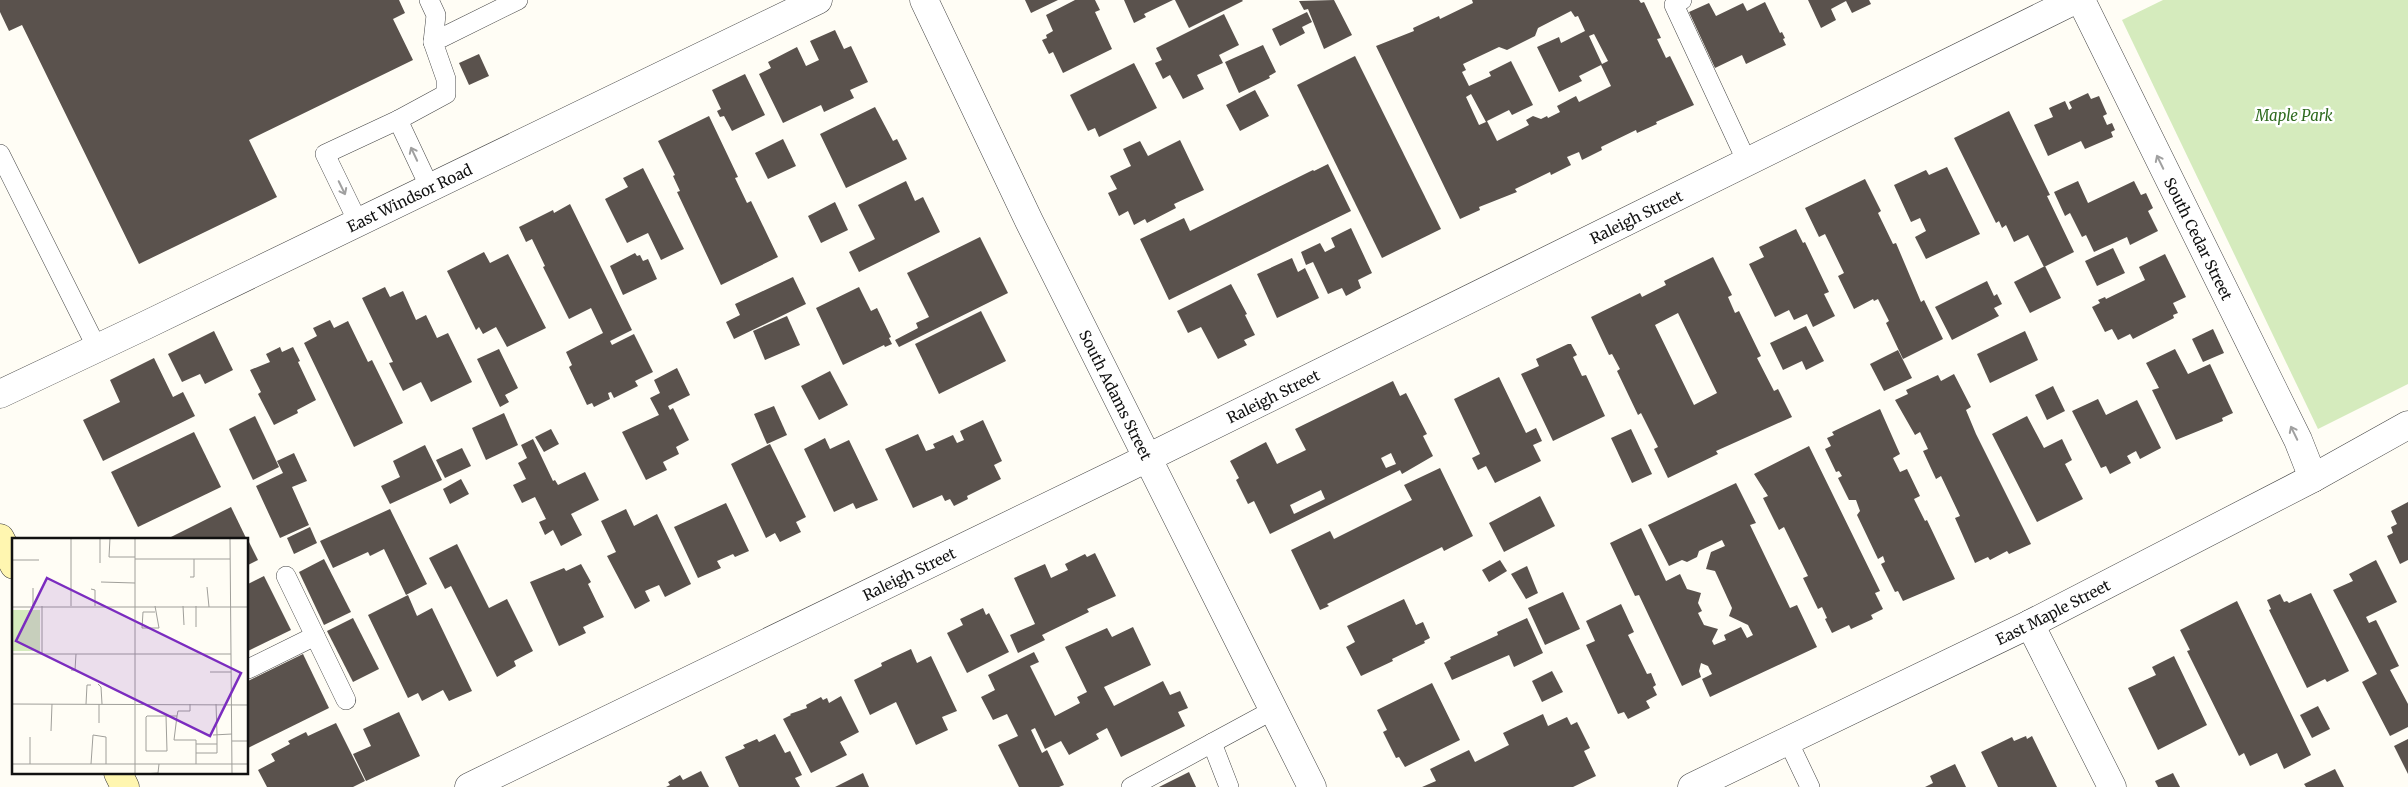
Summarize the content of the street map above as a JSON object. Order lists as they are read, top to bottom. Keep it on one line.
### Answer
{"streets":{"street":["East Windsor Road","Raleigh Street","South Cedar Street","South Adams Street","East Maple Street"]},"crossings":[["Raleigh Street","South Adams Street"],["South Cedar Street","East Maple Street"]],"one_way":["South Cedar Street"],"parks":["Maple Park"]}
